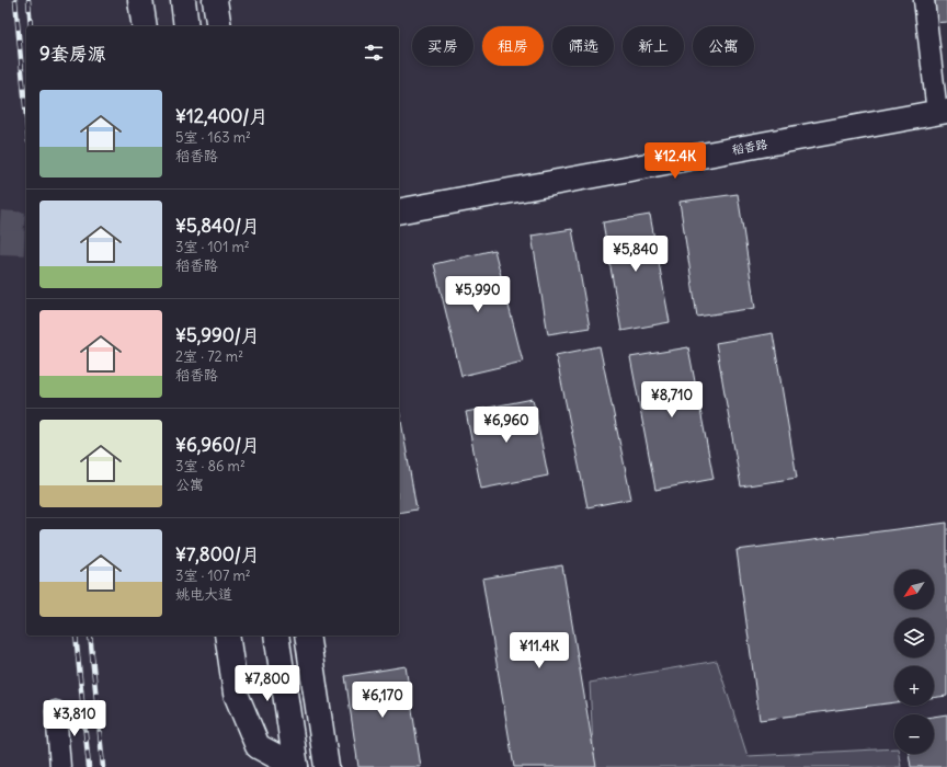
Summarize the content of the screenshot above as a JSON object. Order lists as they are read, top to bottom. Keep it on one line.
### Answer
{"streets":{"main road":["稻香路"]},"north":"bottom left","page":{"chip":["买房","租房","筛选","新上","公寓"],"heading":"9套房源","list":[{"name":"¥12,400/月","note":"5室 · 163 m² · 稻香路"},{"name":"¥5,840/月","note":"3室 · 101 m² · 稻香路"},{"name":"¥5,990/月","note":"2室 · 72 m² · 稻香路"},{"name":"¥6,960/月","note":"3室 · 86 m² · 公寓"},{"name":"¥7,800/月","note":"3室 · 107 m² · 姚电大道"}],"price":["¥12.4K","¥5,840","¥5,990","¥8,710","¥6,960","¥11.4K","¥7,800","¥6,170","¥3,810"],"map_buttons":["+","−"]}}
